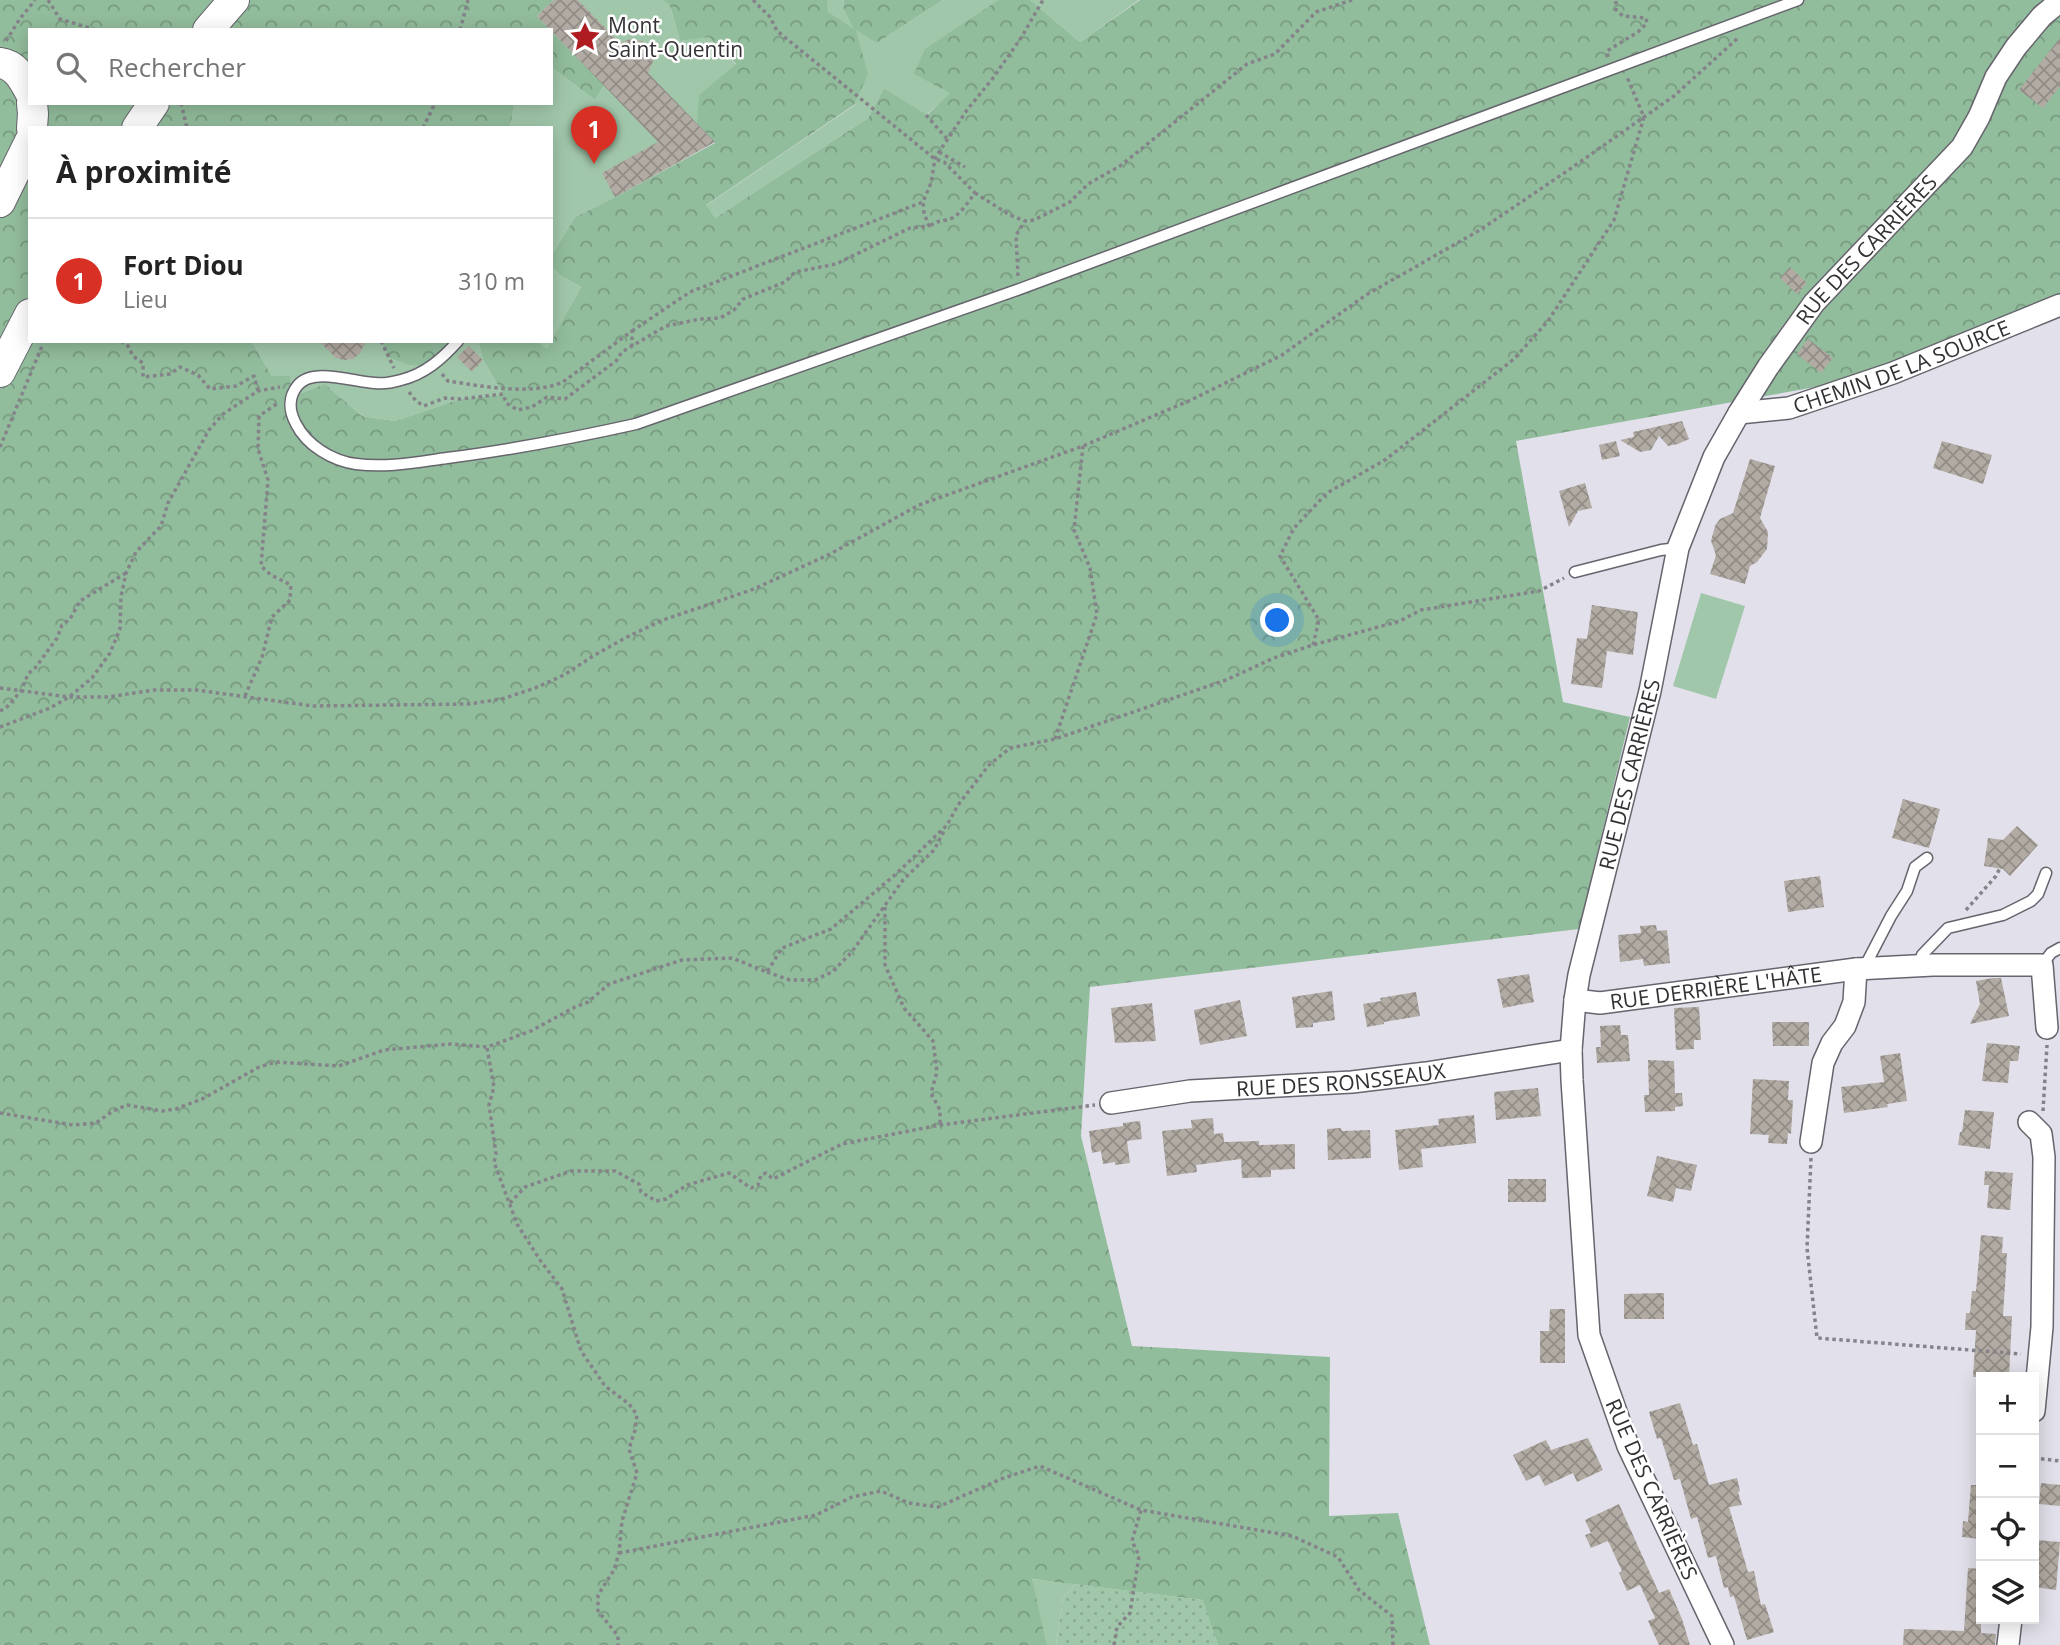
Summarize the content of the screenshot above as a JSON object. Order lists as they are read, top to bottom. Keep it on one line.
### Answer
{"streets":{"street":["RUE DES CARRIÈRES","CHEMIN DE LA SOURCE","RUE DERRIÈRE L'HÂTE","RUE DES RONSSEAUX"]},"crossings":[["RUE DES CARRIÈRES","CHEMIN DE LA SOURCE"],["RUE DES CARRIÈRES","RUE DERRIÈRE L'HÂTE"],["RUE DES CARRIÈRES","RUE DES RONSSEAUX"]],"places":{"place":["Mont Saint-Quentin"]},"page":{"search":"Rechercher","pins":"1","heading":"À proximité","list":[{"mark":"1","name":"Fort Diou","note":"Lieu","value":"310 m"}],"map_buttons":["+","−"]}}
